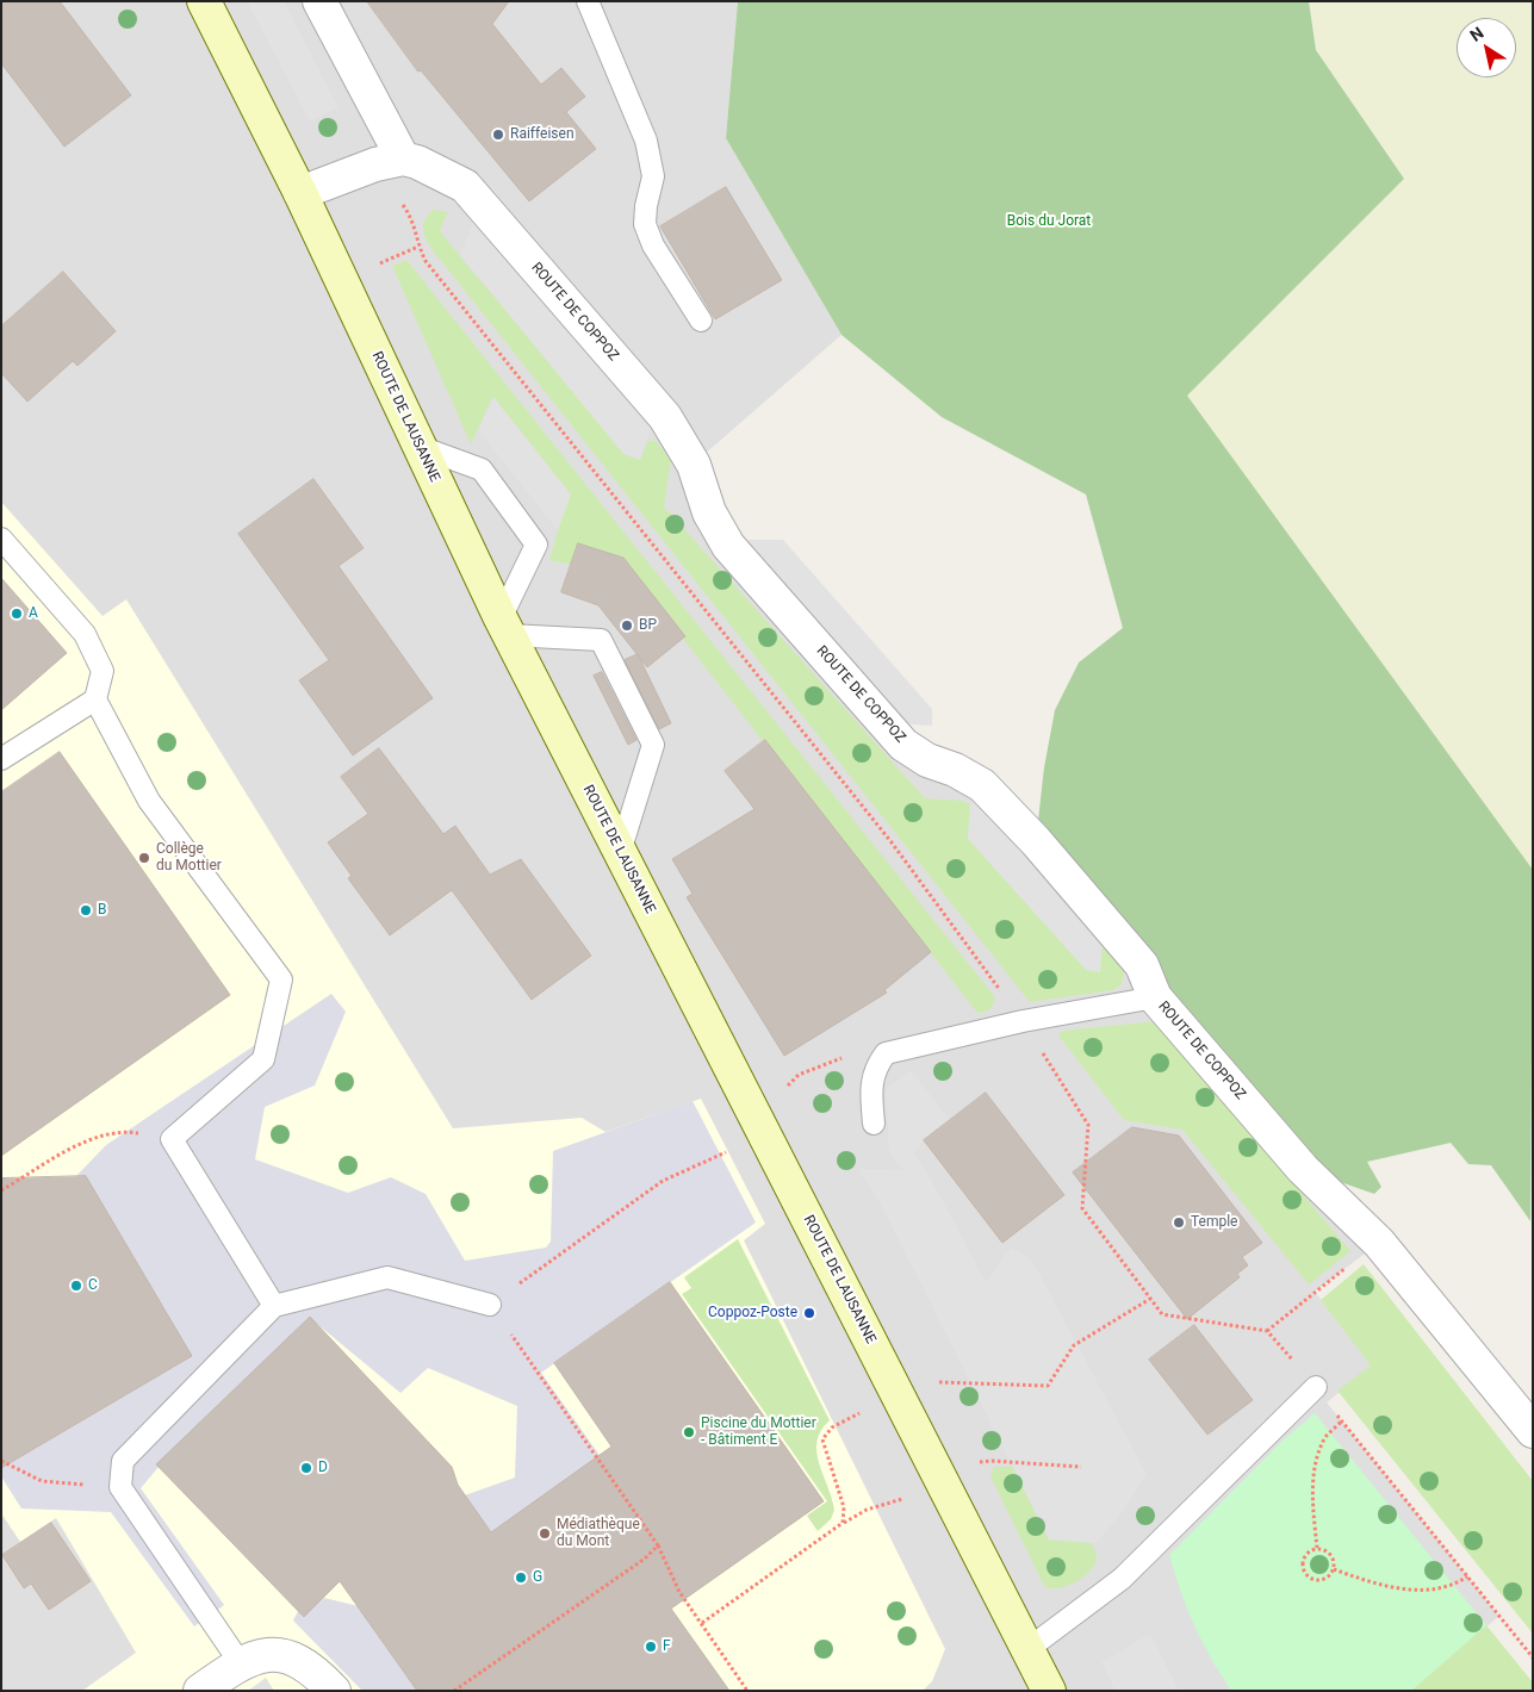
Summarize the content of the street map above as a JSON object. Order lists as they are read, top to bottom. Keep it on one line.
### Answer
{"streets":{"main road":["ROUTE DE LAUSANNE"],"street":["ROUTE DE COPPOZ"]},"parks":["Bois du Jorat"],"places":["Raiffeisen","A","BP","Collège du Mottier","B","Temple","C","Coppoz-Poste","Piscine du Mottier - Bâtiment E","D","Médiathèque du Mont","G","F"],"north":"top left"}
